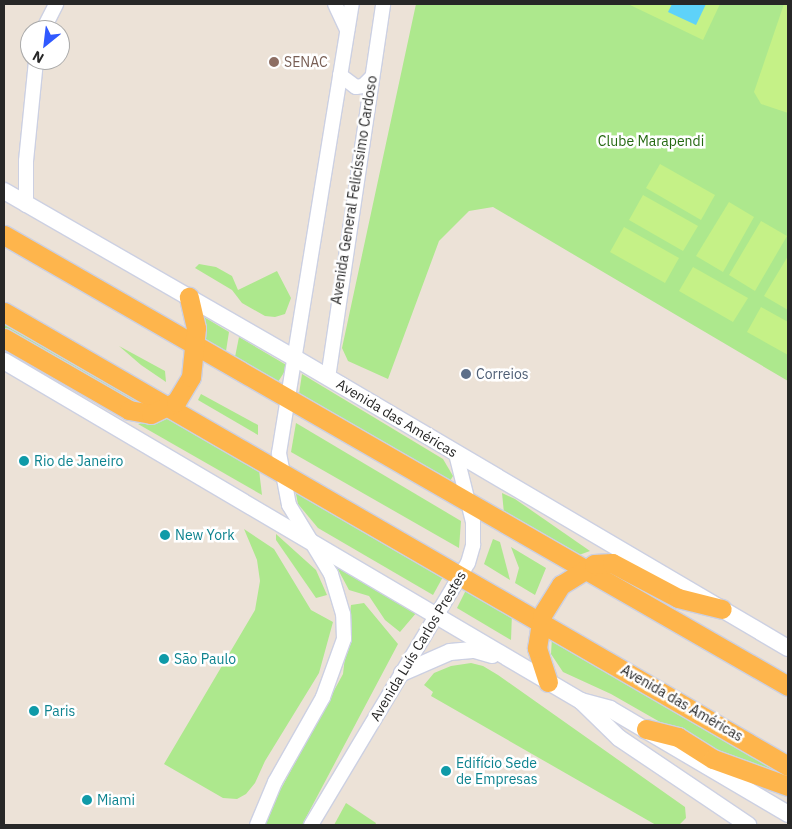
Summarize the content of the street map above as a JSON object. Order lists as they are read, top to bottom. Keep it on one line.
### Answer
{"streets":{"highway":["Avenida das Américas"],"street":["Avenida General Felicíssimo Cardoso","Avenida Luís Carlos Prestes"]},"crossings":[["Avenida General Felicíssimo Cardoso","Avenida das Américas"],["Avenida das Américas","Avenida Luís Carlos Prestes"]],"parks":["Clube Marapendi"],"places":["SENAC","Correios","Rio de Janeiro","New York","São Paulo","Paris","Edifício Sede de Empresas","Miami"],"north":"bottom left"}
